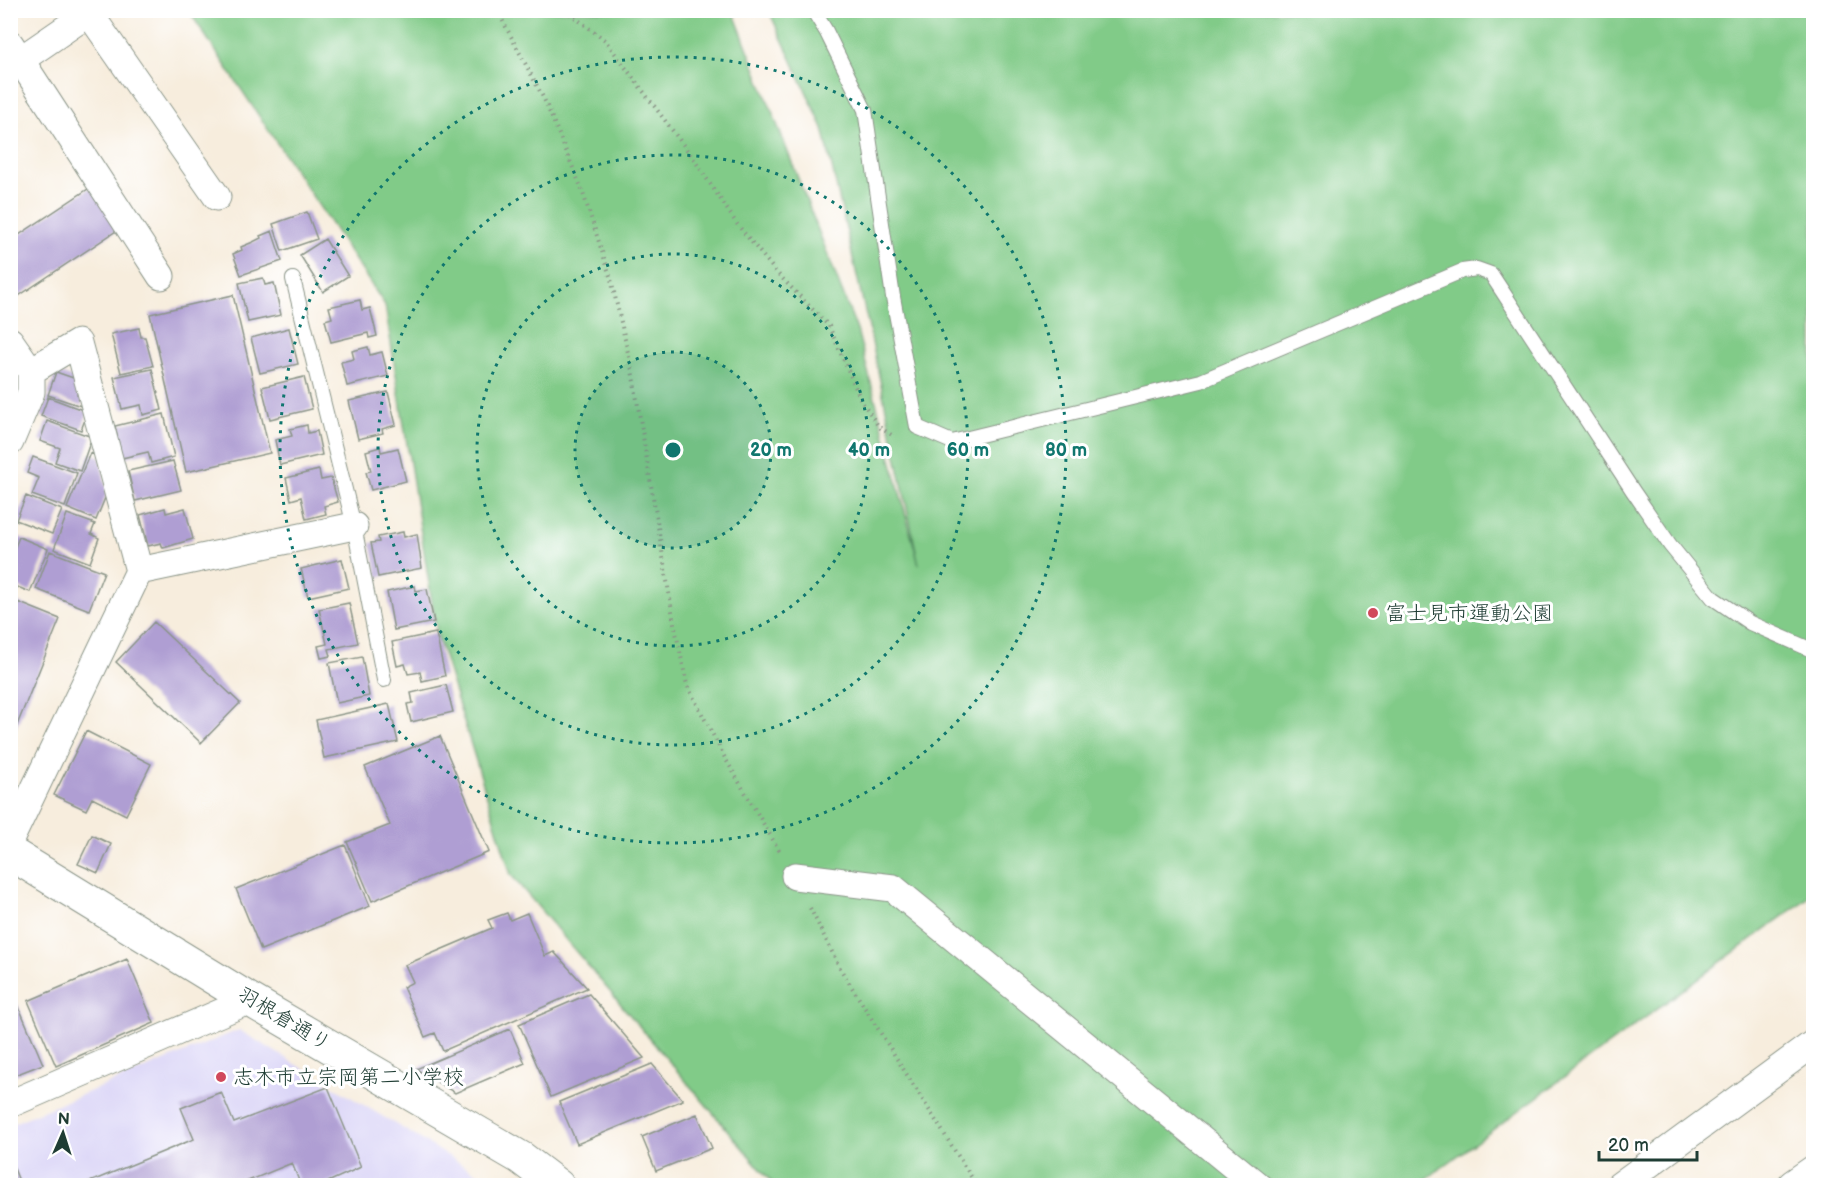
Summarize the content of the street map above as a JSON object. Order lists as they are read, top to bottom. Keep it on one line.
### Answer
{"streets":{"main road":["羽根倉通り"]},"places":["富士見市運動公園","志木市立宗岡第二小学校"],"scale_bar":"20 m","north":"top","rings":["20 m","40 m","60 m","80 m"]}
